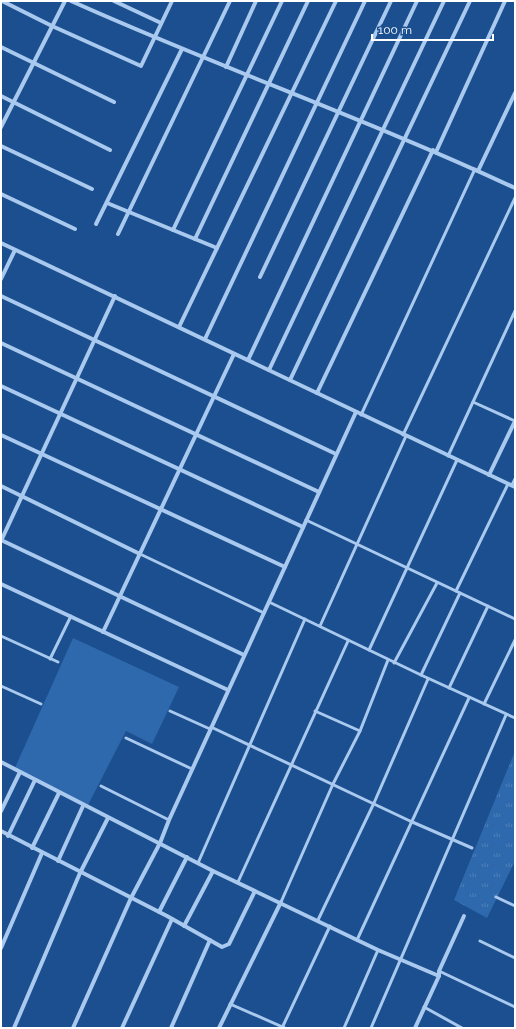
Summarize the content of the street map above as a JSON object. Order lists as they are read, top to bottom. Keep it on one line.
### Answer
{"scale_bar":"100 m"}
